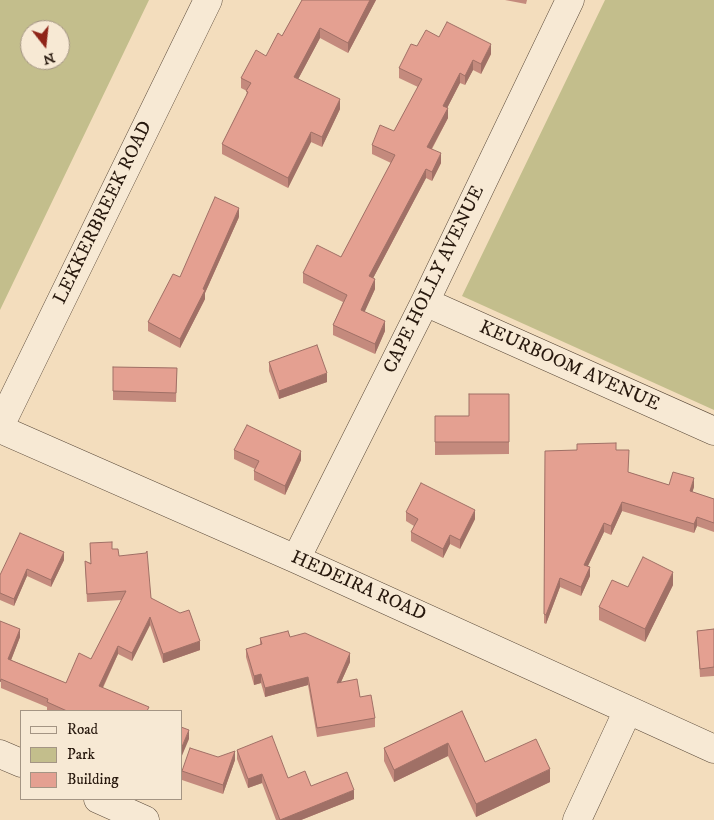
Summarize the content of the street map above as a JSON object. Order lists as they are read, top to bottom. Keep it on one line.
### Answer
{"streets":{"street":["LEKKERBREEK ROAD","CAPE HOLLY AVENUE","KEURBOOM AVENUE","HEDEIRA ROAD"]},"crossings":[["LEKKERBREEK ROAD","HEDEIRA ROAD"],["CAPE HOLLY AVENUE","KEURBOOM AVENUE"],["CAPE HOLLY AVENUE","HEDEIRA ROAD"]],"legend":["Road","Park","Building"],"north":"bottom"}
